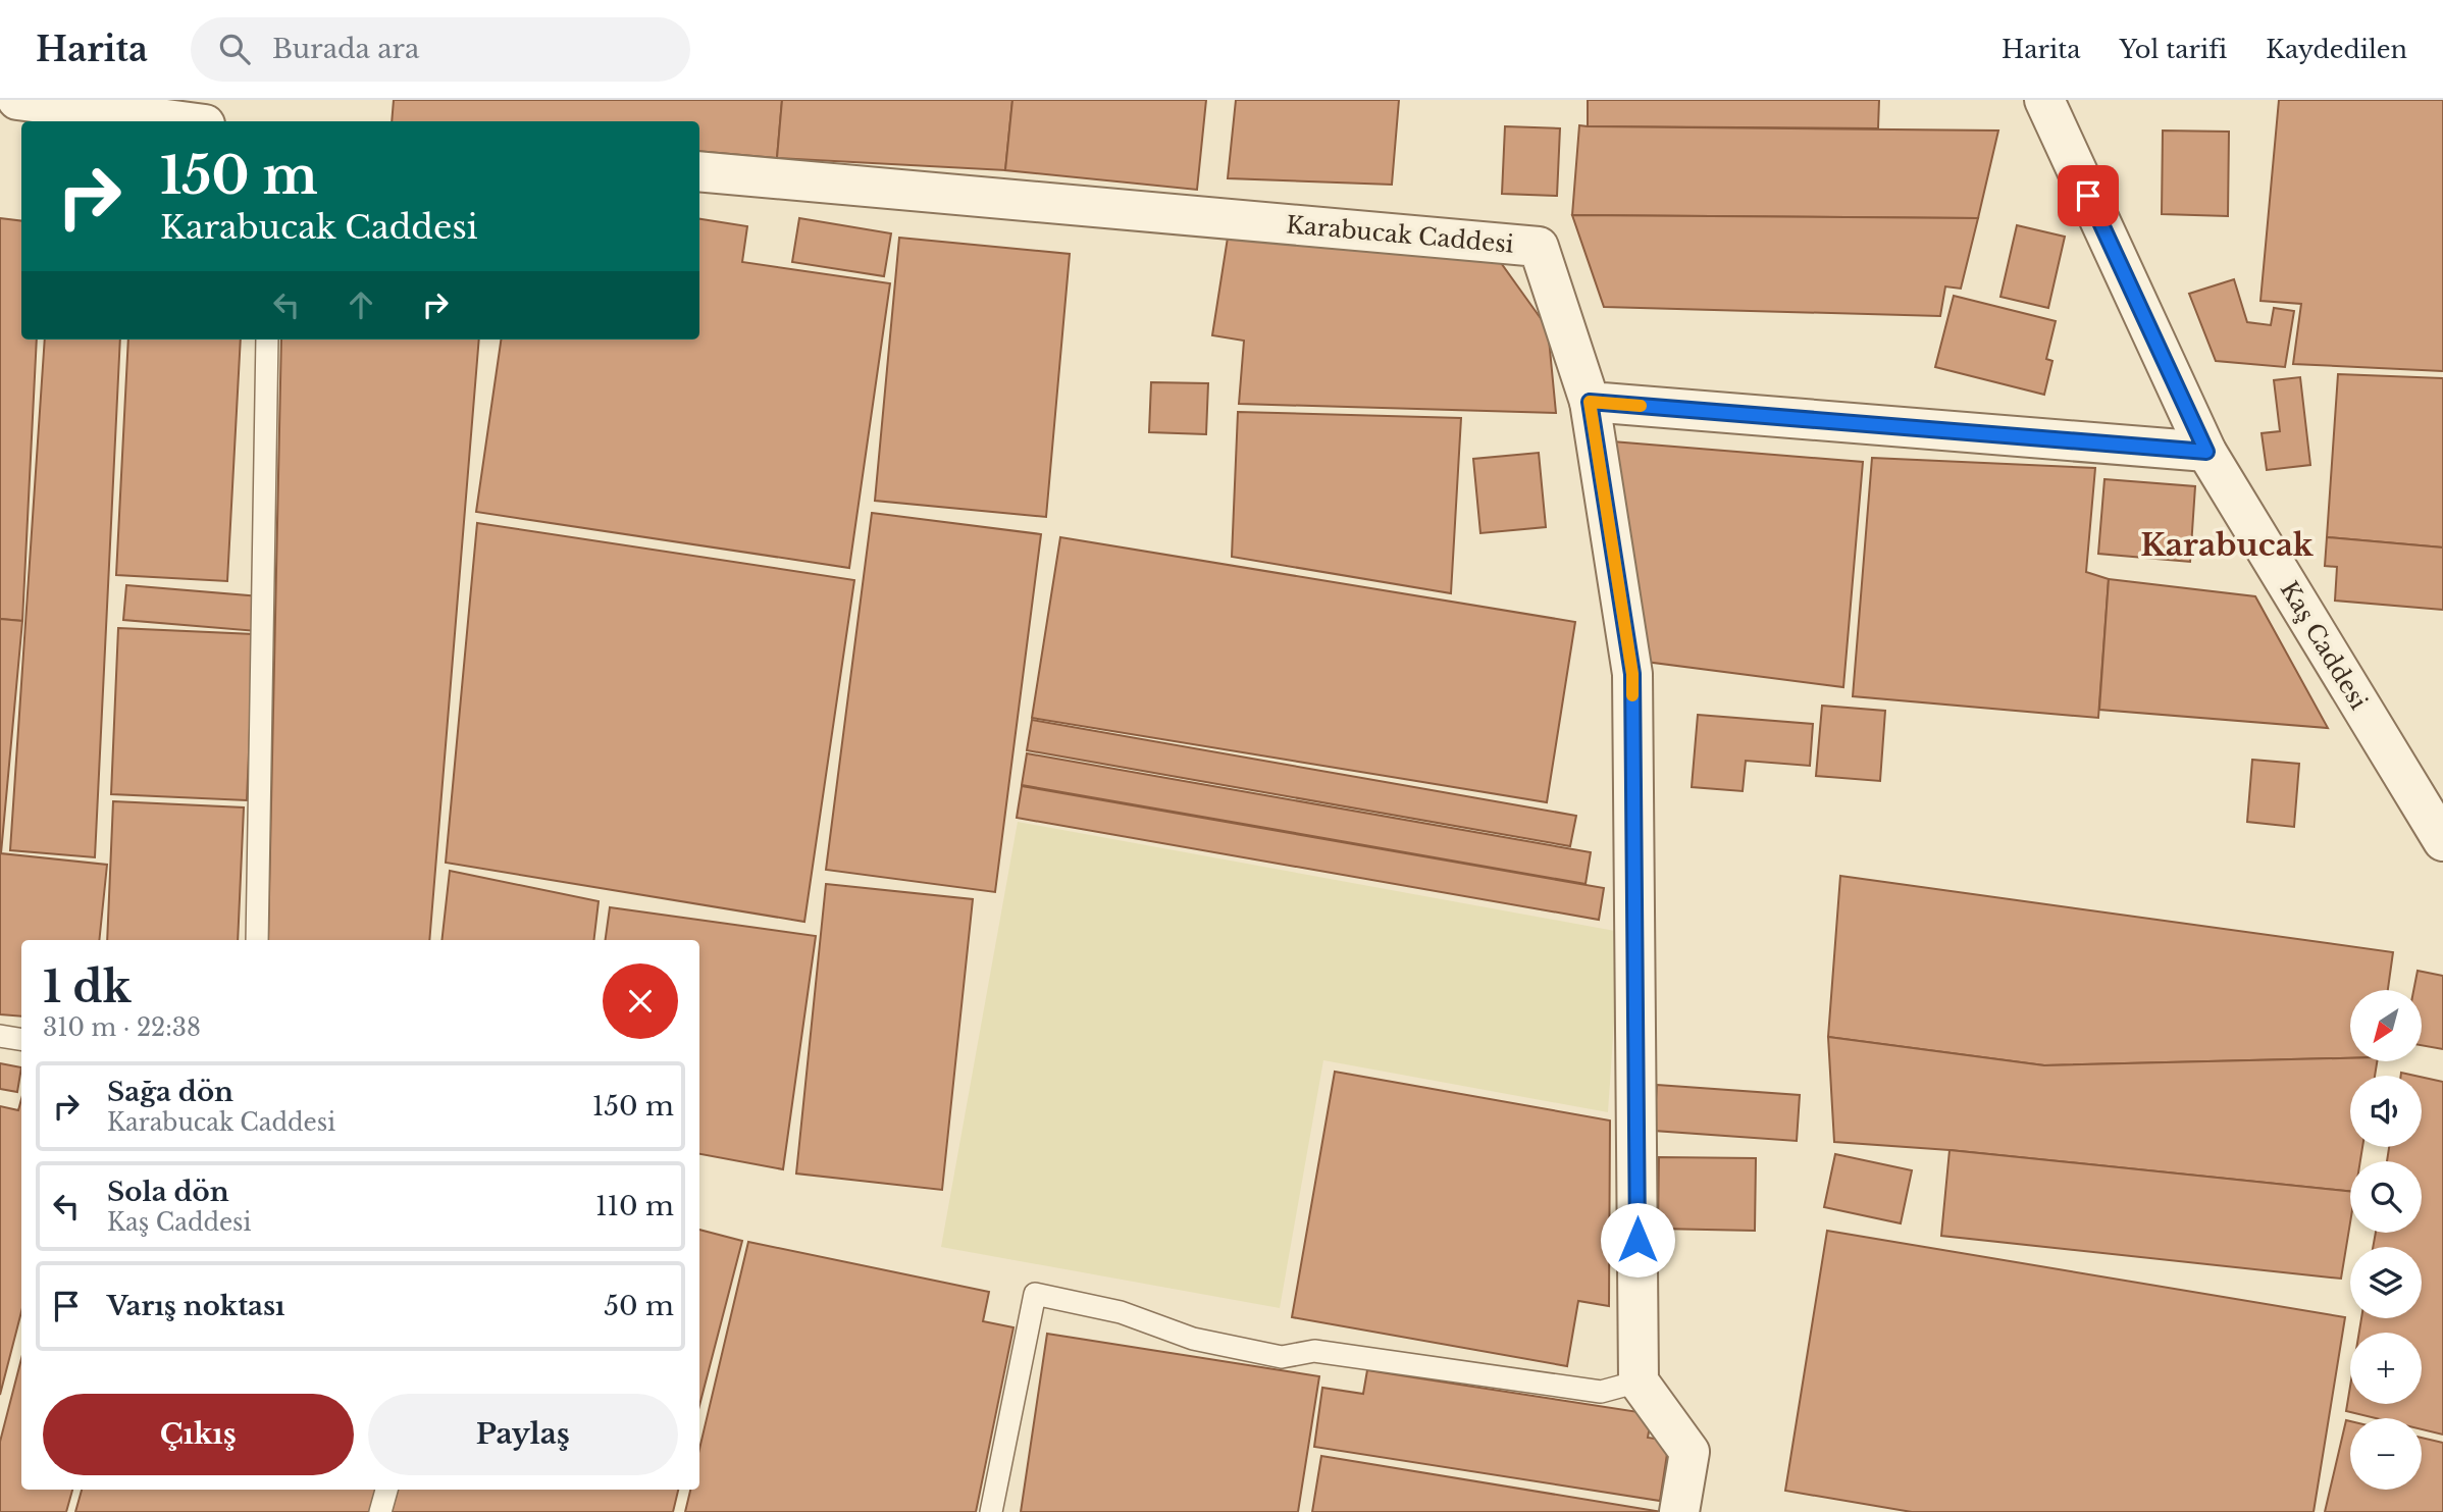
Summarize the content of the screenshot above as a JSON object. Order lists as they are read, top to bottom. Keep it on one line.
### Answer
{"streets":{"street":["Karabucak Caddesi","Kaş Caddesi"]},"districts":["Karabucak"],"north":"bottom left","page":{"header":"Harita","search":"Burada ara","nav":["Harita","Yol tarifi","Kaydedilen"],"turn":["150 m","Karabucak Caddesi"],"heading":["1 dk","310 m · 22:38"],"map_buttons":["+","−"],"list":[{"name":"Sağa dön","note":"Karabucak Caddesi","value":"150 m"},{"name":"Sola dön","note":"Kaş Caddesi","value":"110 m"},{"name":"Varış noktası","value":"50 m"}],"buttons":["Çıkış","Paylaş"]}}
